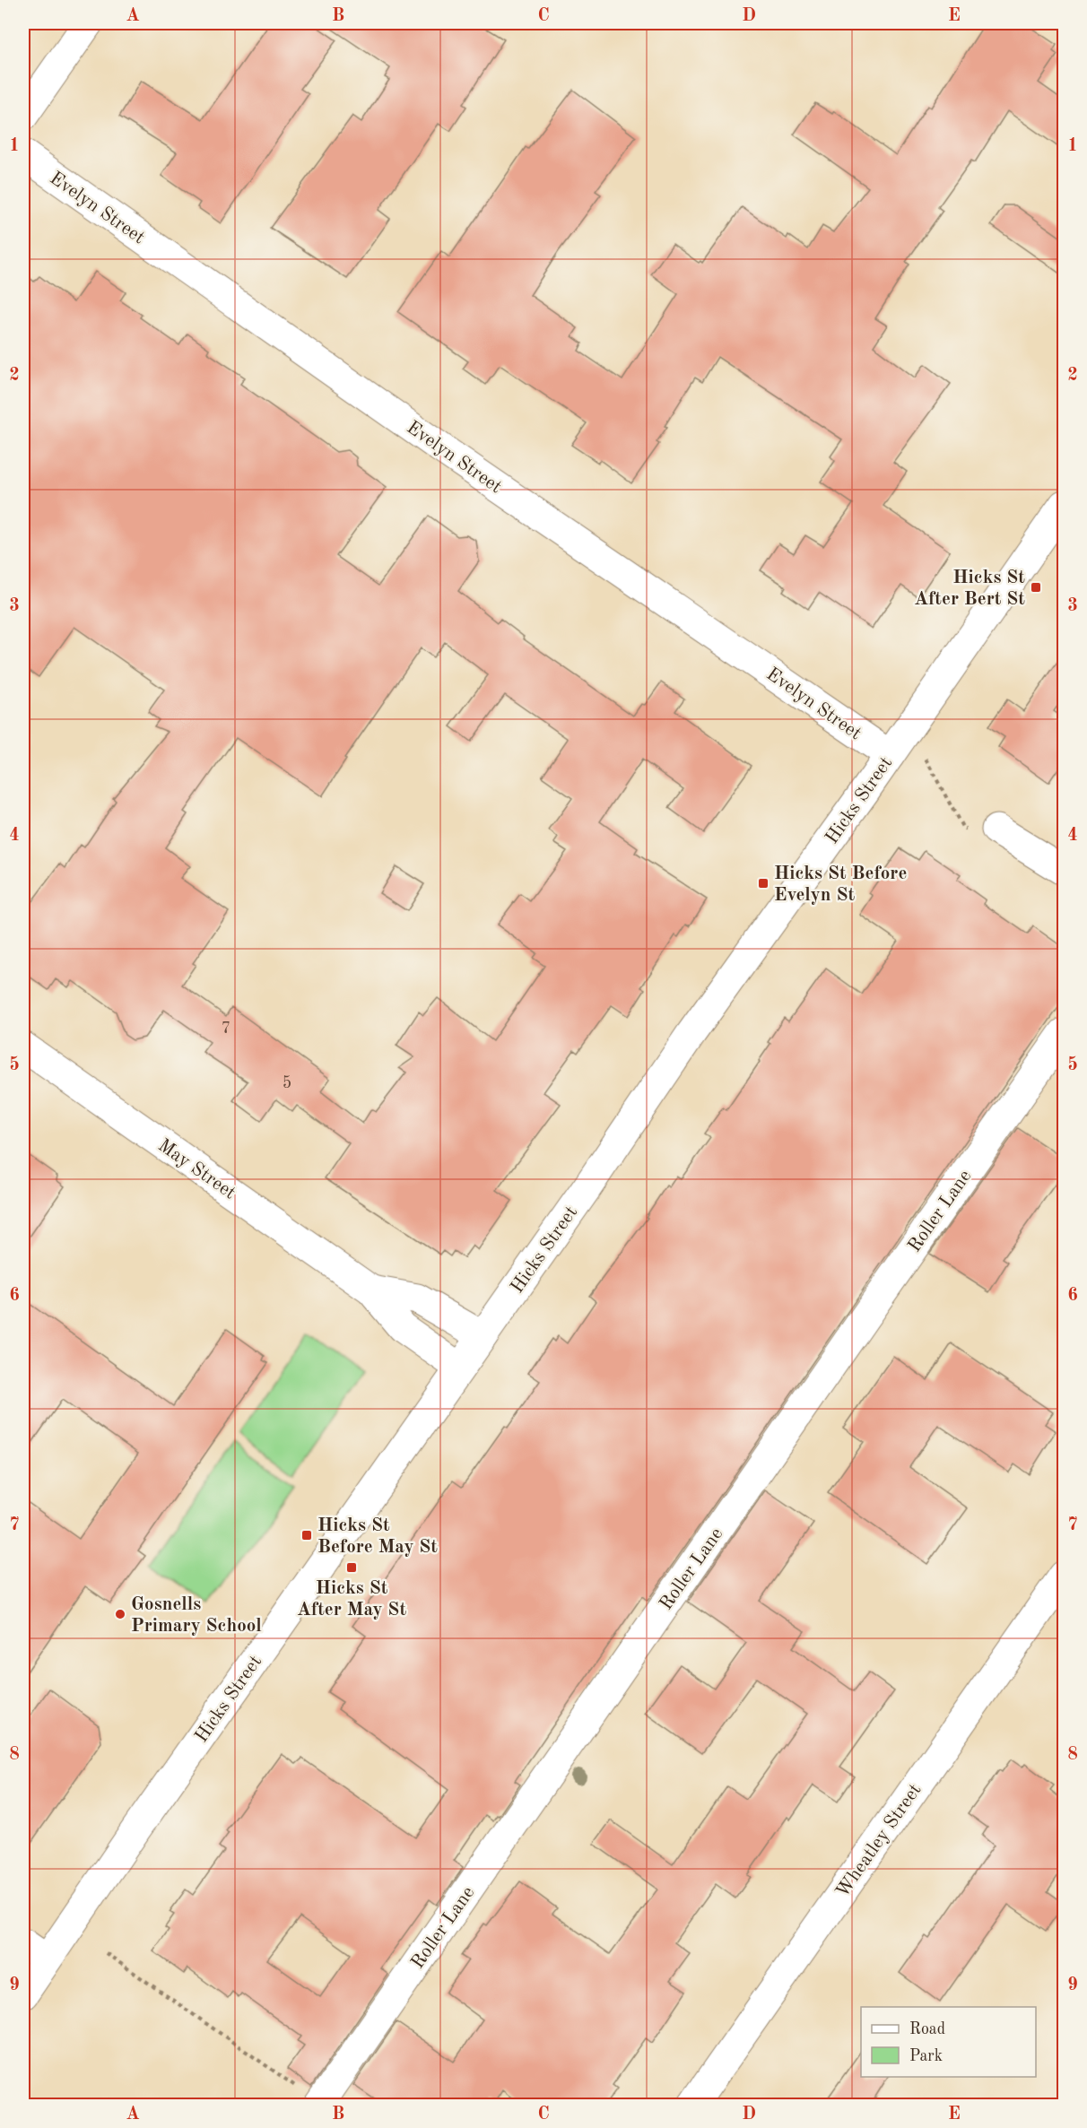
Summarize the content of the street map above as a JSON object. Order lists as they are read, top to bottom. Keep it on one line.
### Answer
{"streets":{"street":["Evelyn Street","Hicks Street","May Street","Roller Lane","Wheatley Street"]},"crossings":[["Evelyn Street","Hicks Street"],["Hicks Street","May Street"]],"places":{"transit":["Hicks St After Bert St","Hicks St Before Evelyn St","Hicks St Before May St","Hicks St After May St"],"other":["Gosnells Primary School"]},"house_numbers":["7","5"],"legend":["Road","Park"],"grid":{"columns":["A","B","C","D","E"],"rows":["1","2","3","4","5","6","7","8","9"]}}
